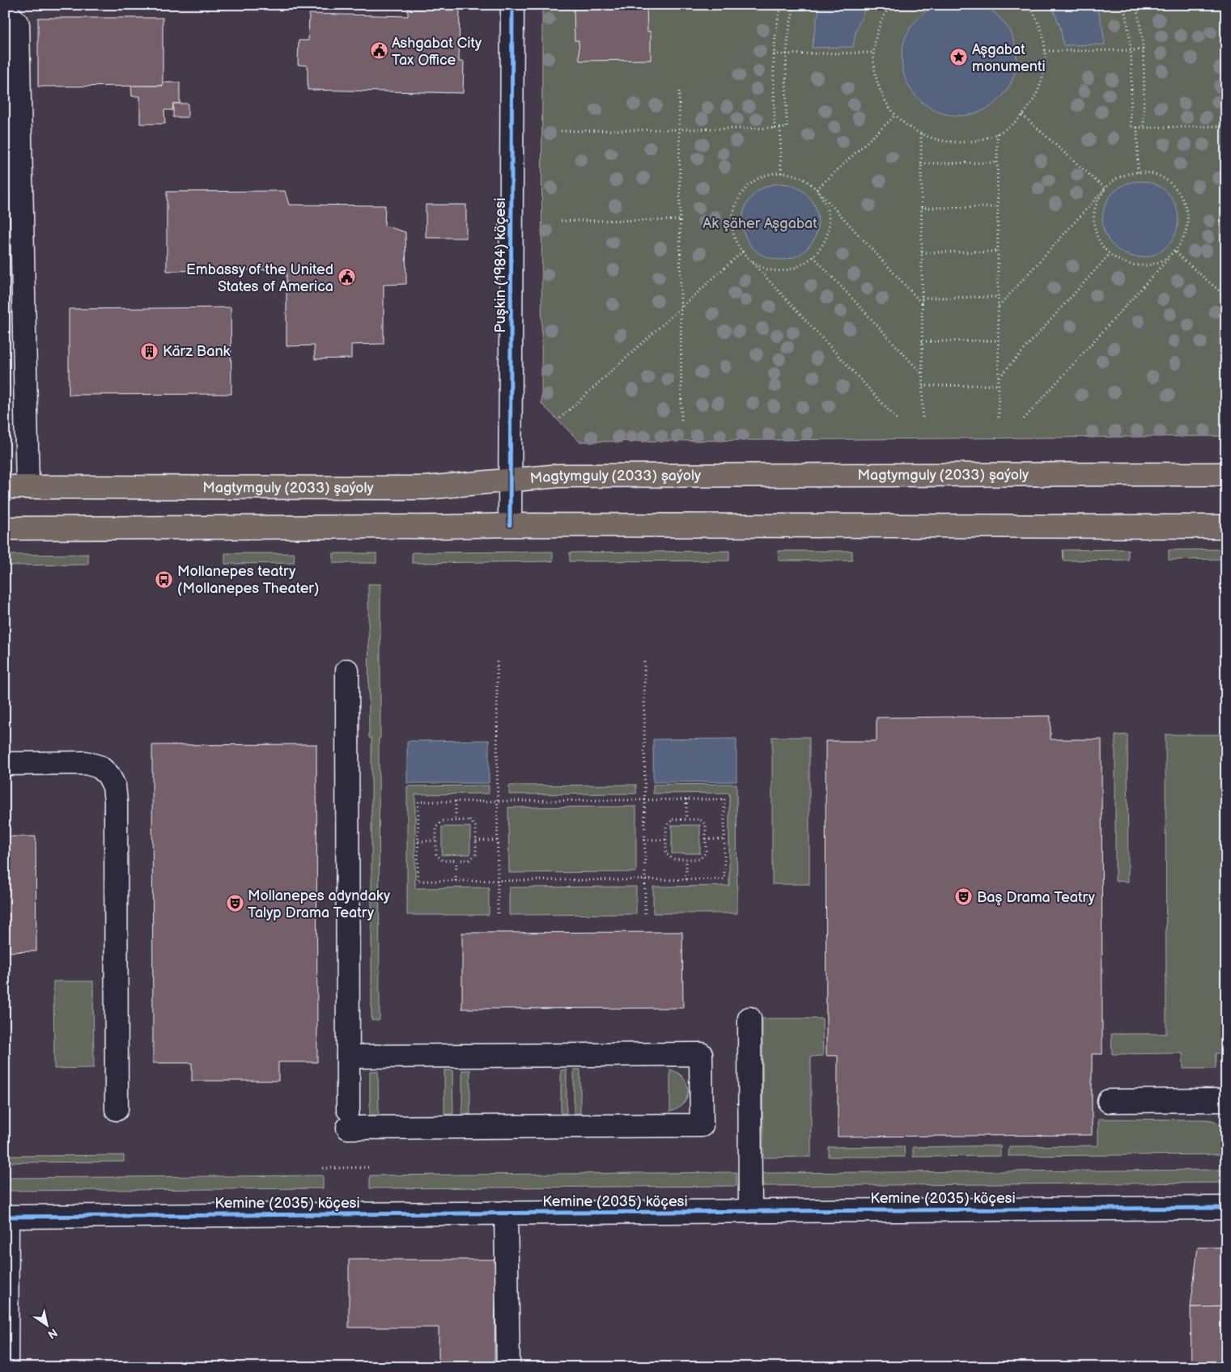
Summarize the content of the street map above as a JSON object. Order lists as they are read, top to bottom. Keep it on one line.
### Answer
{"streets":{"main road":["Magtymguly (2033) şaýoly"],"street":["Puşkin (1984) köçesi","Kemine (2035) köçesi"]},"crossings":[["Puşkin (1984) köçesi","Magtymguly (2033) şaýoly"]],"parks":["Ak şäher Aşgabat"],"places":{"public building":["Ashgabat City Tax Office","Embassy of the United States of America"],"place":["Aşgabat monumenti"],"building":["Kärz Bank"],"bus stop":["Mollanepes teatry (Mollanepes Theater)"],"theatre":["Baş Drama Teatry","Mollanepes adyndaky Talyp Drama Teatry"]},"north":"bottom right"}
